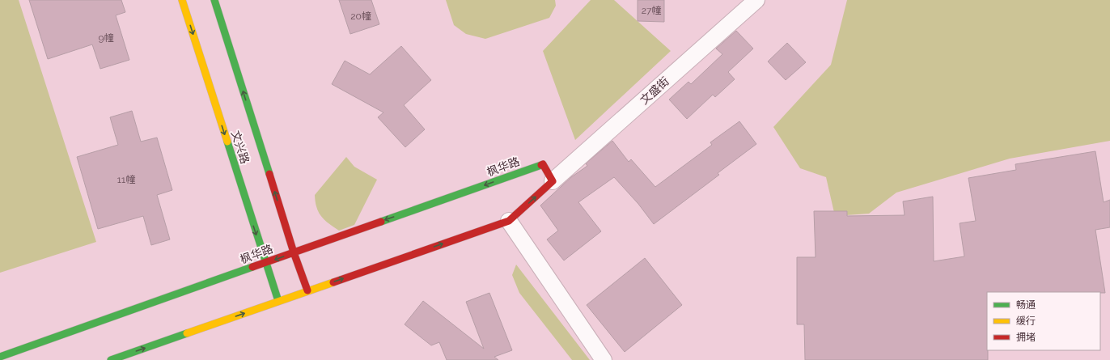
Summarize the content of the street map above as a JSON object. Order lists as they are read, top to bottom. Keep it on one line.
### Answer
{"streets":{"street":["文盛街","文兴路","枫华路"]},"crossings":[["文盛街","枫华路"],["文兴路","枫华路"]],"house_numbers":["27幢","20幢","9幢","11幢"],"legend":["畅通","缓行","拥堵"]}
